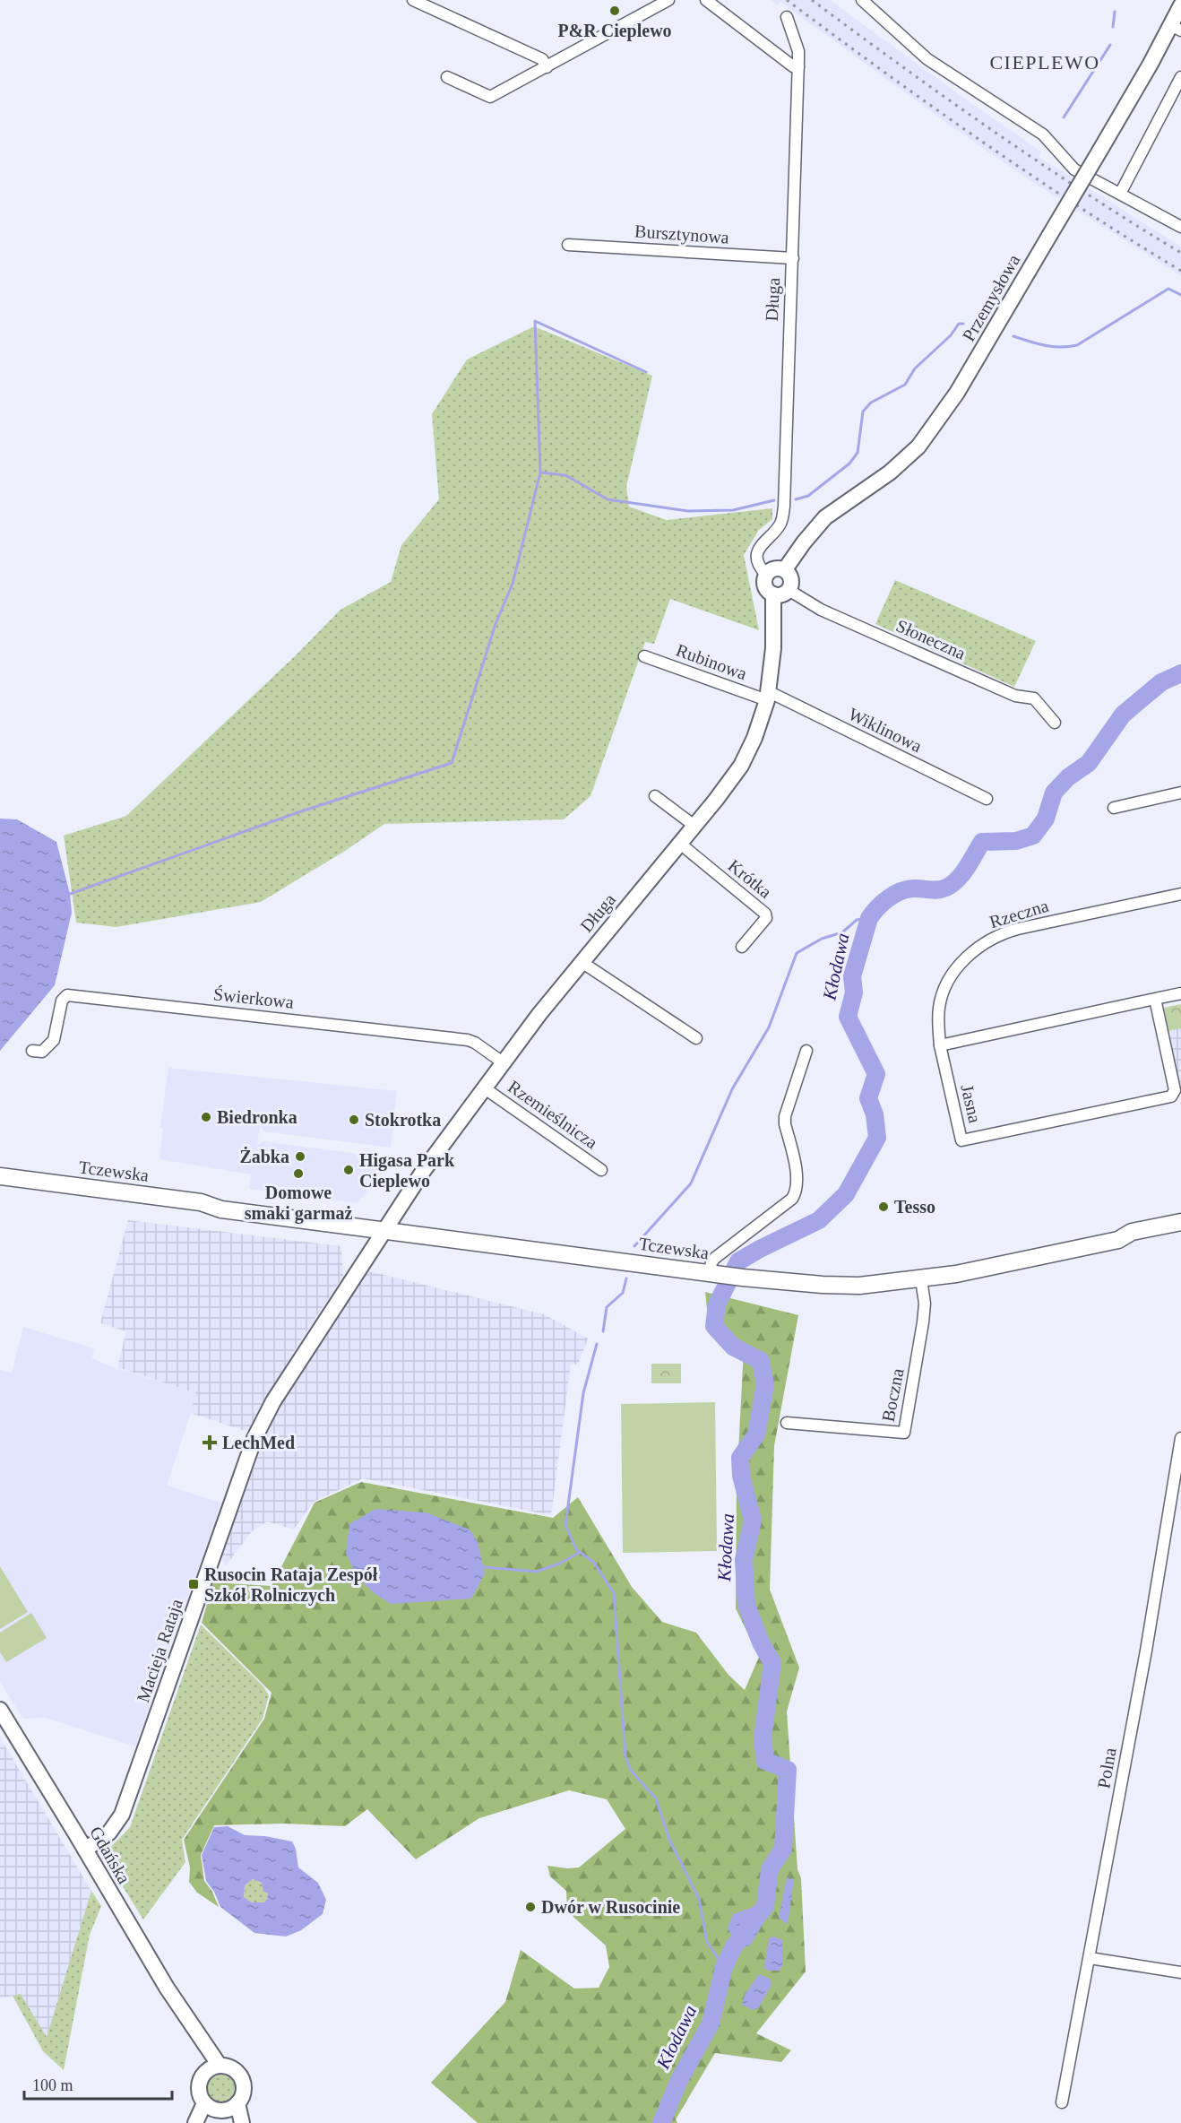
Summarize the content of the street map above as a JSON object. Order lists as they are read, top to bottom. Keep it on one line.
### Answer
{"streets":{"main road":["Tczewska"],"street":["Bursztynowa","Przemysłowa","Długa","Słoneczna","Rubinowa","Wiklinowa","Krótka","Rzeczna","Świerkowa","Jasna","Rzemieślnicza","Boczna","Macieja Rataja","Polna","Gdańska"]},"crossings":[["Bursztynowa","Długa"],["Przemysłowa","Długa"],["Przemysłowa","Słoneczna"],["Długa","Słoneczna"],["Długa","Rubinowa"],["Długa","Wiklinowa"],["Długa","Krótka"],["Długa","Świerkowa"],["Długa","Rzemieślnicza"],["Długa","Tczewska"],["Długa","Macieja Rataja"],["Rubinowa","Wiklinowa"],["Rzeczna","Jasna"],["Tczewska","Boczna"],["Tczewska","Macieja Rataja"],["Macieja Rataja","Gdańska"]],"districts":["CIEPLEWO"],"water":["Kłodawa"],"places":{"other":["P&R Cieplewo","Biedronka","Stokrotka","Żabka","Higasa Park Cieplewo","Domowe smaki garmaż","Tesso","Dwór w Rusocinie"],"health":["LechMed"],"transit":["Rusocin Rataja Zespół Szkół Rolniczych"]},"scale_bar":"100 m"}
